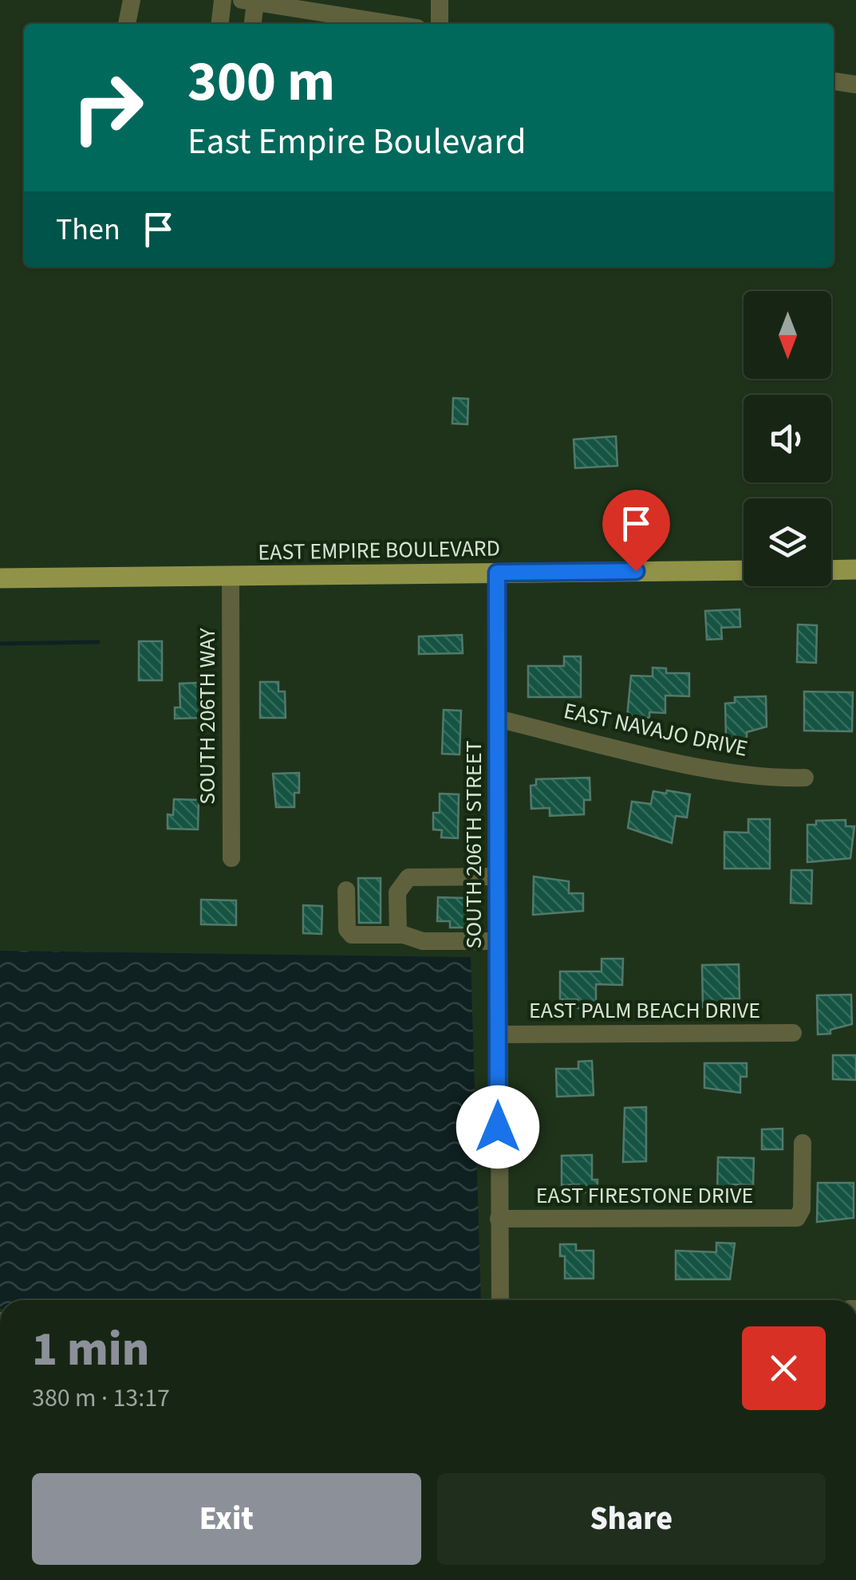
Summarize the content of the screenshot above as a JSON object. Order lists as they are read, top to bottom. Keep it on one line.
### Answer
{"streets":{"main road":["EAST EMPIRE BOULEVARD"],"street":["SOUTH 206TH WAY","EAST NAVAJO DRIVE","SOUTH 206TH STREET","EAST PALM BEACH DRIVE","EAST FIRESTONE DRIVE"]},"crossings":[["EAST EMPIRE BOULEVARD","SOUTH 206TH WAY"],["EAST EMPIRE BOULEVARD","SOUTH 206TH STREET"],["EAST NAVAJO DRIVE","SOUTH 206TH STREET"],["SOUTH 206TH STREET","EAST PALM BEACH DRIVE"],["SOUTH 206TH STREET","EAST FIRESTONE DRIVE"]],"north":"bottom","page":{"turn":["300 m","East Empire Boulevard"],"then":"Then","heading":["1 min","380 m · 13:17"],"buttons":["Exit","Share"]}}
